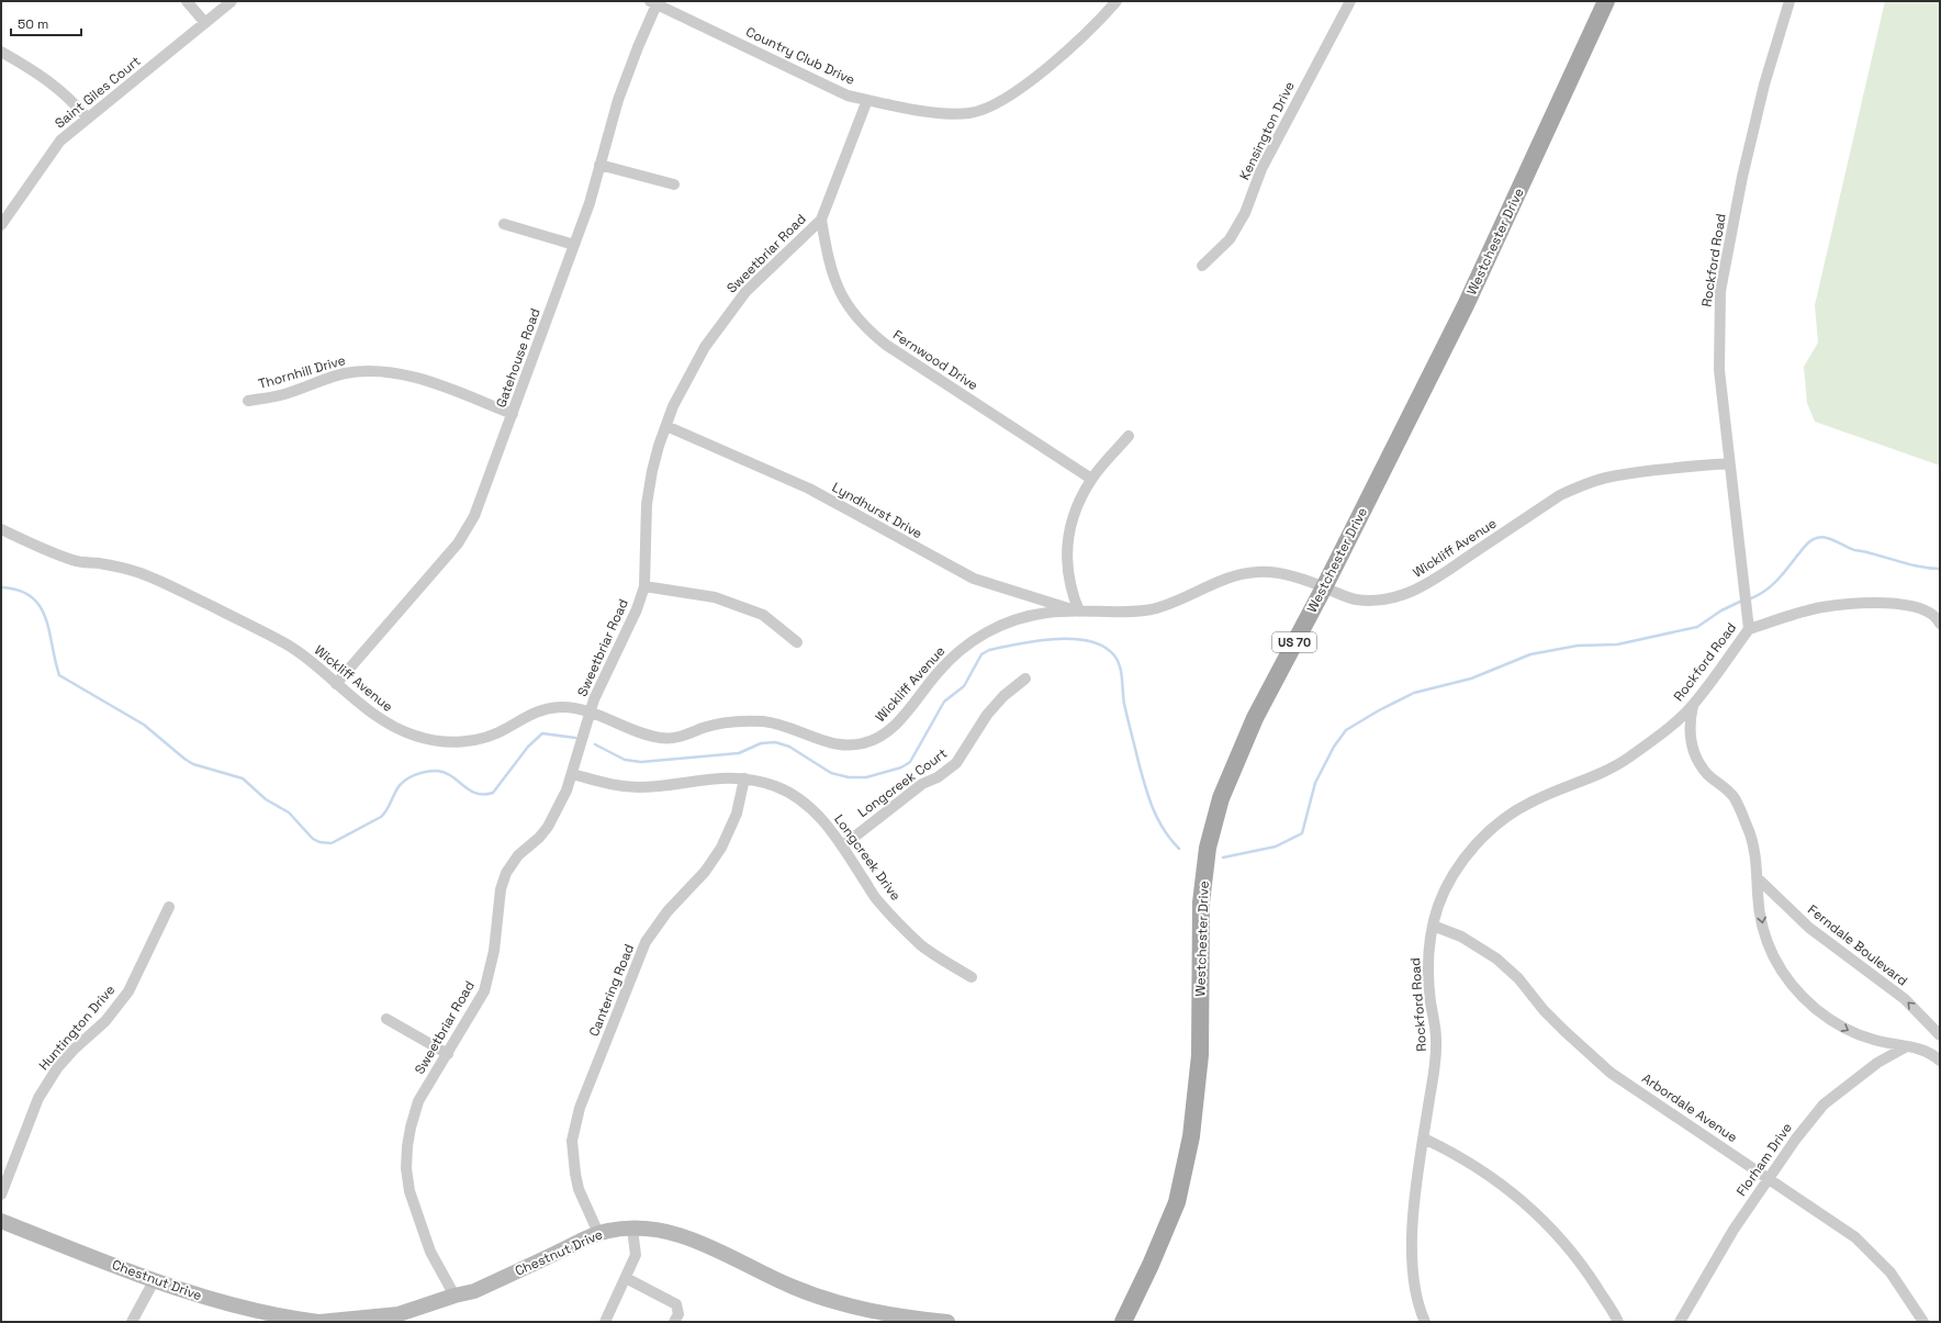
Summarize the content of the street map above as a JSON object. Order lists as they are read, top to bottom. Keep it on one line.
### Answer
{"streets":{"main road":["Westchester Drive","US 70"],"street":["Country Club Drive","Saint Giles Court","Kensington Drive","Sweetbriar Road","Rockford Road","Gatehouse Road","Fernwood Drive","Thornhill Drive","Lyndhurst Drive","Wickliff Avenue","Longcreek Court","Longcreek Drive","Ferndale Boulevard","Cantering Road","Huntington Drive","Arbordale Avenue","Florham Drive","Chestnut Drive"]},"crossings":[["Country Club Drive","Sweetbriar Road"],["Country Club Drive","Gatehouse Road"],["Westchester Drive","Wickliff Avenue"],["Sweetbriar Road","Fernwood Drive"],["Sweetbriar Road","Lyndhurst Drive"],["Sweetbriar Road","Wickliff Avenue"],["Sweetbriar Road","Longcreek Drive"],["Sweetbriar Road","Chestnut Drive"],["Rockford Road","Wickliff Avenue"],["Rockford Road","Arbordale Avenue"],["Gatehouse Road","Thornhill Drive"],["Gatehouse Road","Wickliff Avenue"],["Lyndhurst Drive","Wickliff Avenue"],["Longcreek Court","Longcreek Drive"],["Longcreek Drive","Cantering Road"],["Cantering Road","Chestnut Drive"],["Arbordale Avenue","Florham Drive"]],"one_way":["Ferndale Boulevard"],"scale_bar":"50 m"}
